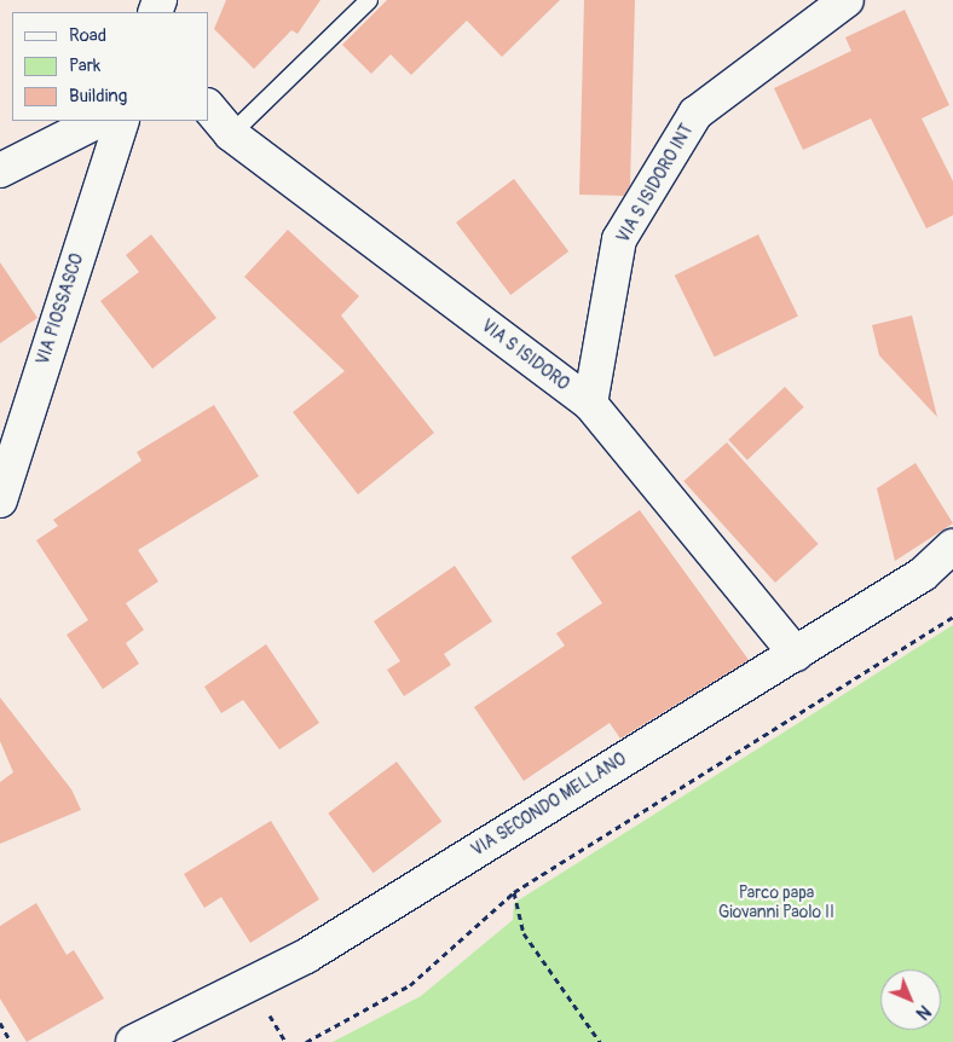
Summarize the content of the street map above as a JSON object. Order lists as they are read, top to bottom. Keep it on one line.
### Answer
{"streets":{"street":["VIA S ISIDORO INT","VIA PIOSSASCO","VIA S ISIDORO","VIA SECONDO MELLANO"]},"crossings":[["VIA S ISIDORO INT","VIA S ISIDORO"],["VIA S ISIDORO","VIA SECONDO MELLANO"]],"parks":["Parco papa Giovanni Paolo II"],"legend":["Road","Park","Building"],"north":"bottom right"}
